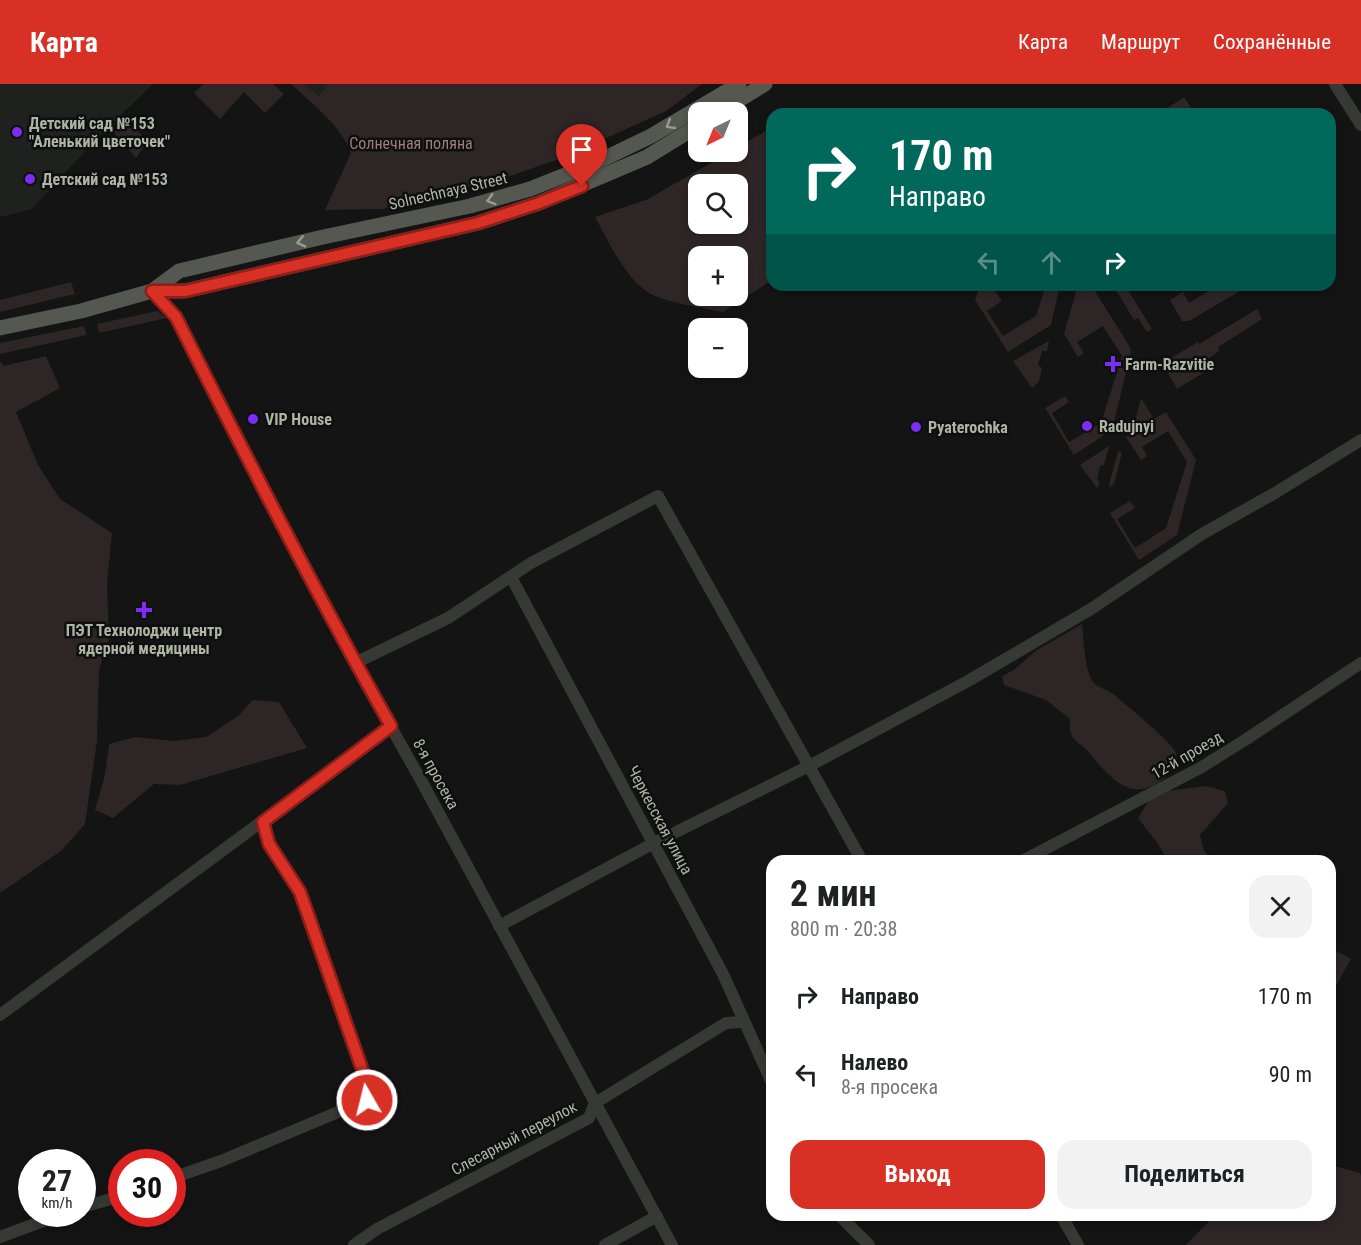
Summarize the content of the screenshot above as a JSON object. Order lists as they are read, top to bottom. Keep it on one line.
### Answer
{"streets":{"main road":["Solnechnaya Street"],"street":["12-й проезд","8-я просека","Черкесская улица","Слесарный переулок"]},"crossings":[["Solnechnaya Street","8-я просека"],["8-я просека","Слесарный переулок"],["Черкесская улица","Слесарный переулок"]],"parks":["Солнечная поляна"],"places":{"other":["Детский сад №153 \"Аленький цветочек\"","Детский сад №153","VIP House","Radujnyi","Pyaterochka"],"health":["Farm-Razvitie","ПЭТ Технолоджи центр ядерной медицины"]},"north":"bottom left","page":{"header":"Карта","nav":["Карта","Маршрут","Сохранённые"],"map_buttons":["+","−"],"turn":["170 m","Направо"],"heading":["2 мин","800 m · 20:38"],"list":[{"name":"Направо","value":"170 m"},{"name":"Налево","note":"8-я просека","value":"90 m"}],"buttons":["Выход","Поделиться"],"speed":"27 km/h","limit":"30"}}
